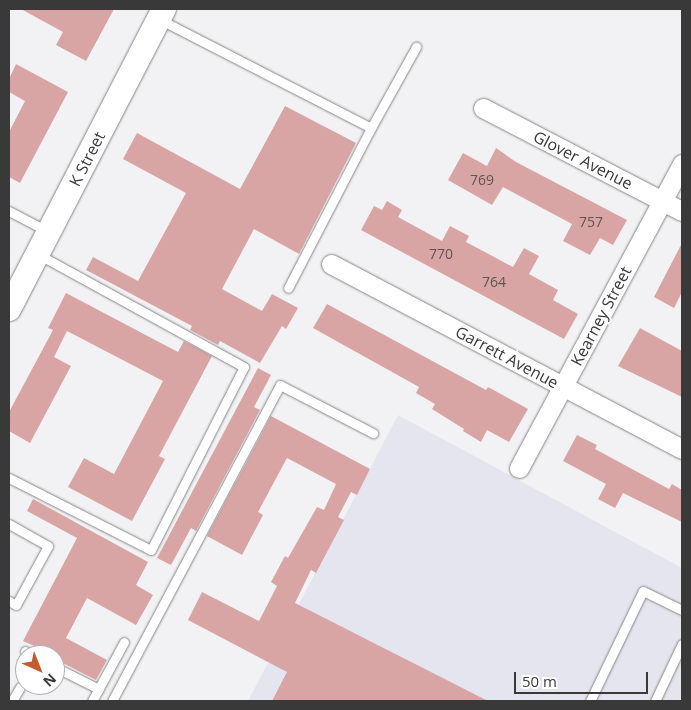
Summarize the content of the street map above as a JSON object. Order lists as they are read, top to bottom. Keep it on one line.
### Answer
{"streets":{"street":["K Street","Glover Avenue","Kearney Street","Garrett Avenue"]},"crossings":[["Glover Avenue","Kearney Street"],["Kearney Street","Garrett Avenue"]],"house_numbers":["769","757","770","764"],"scale_bar":"50 m","north":"bottom right"}
